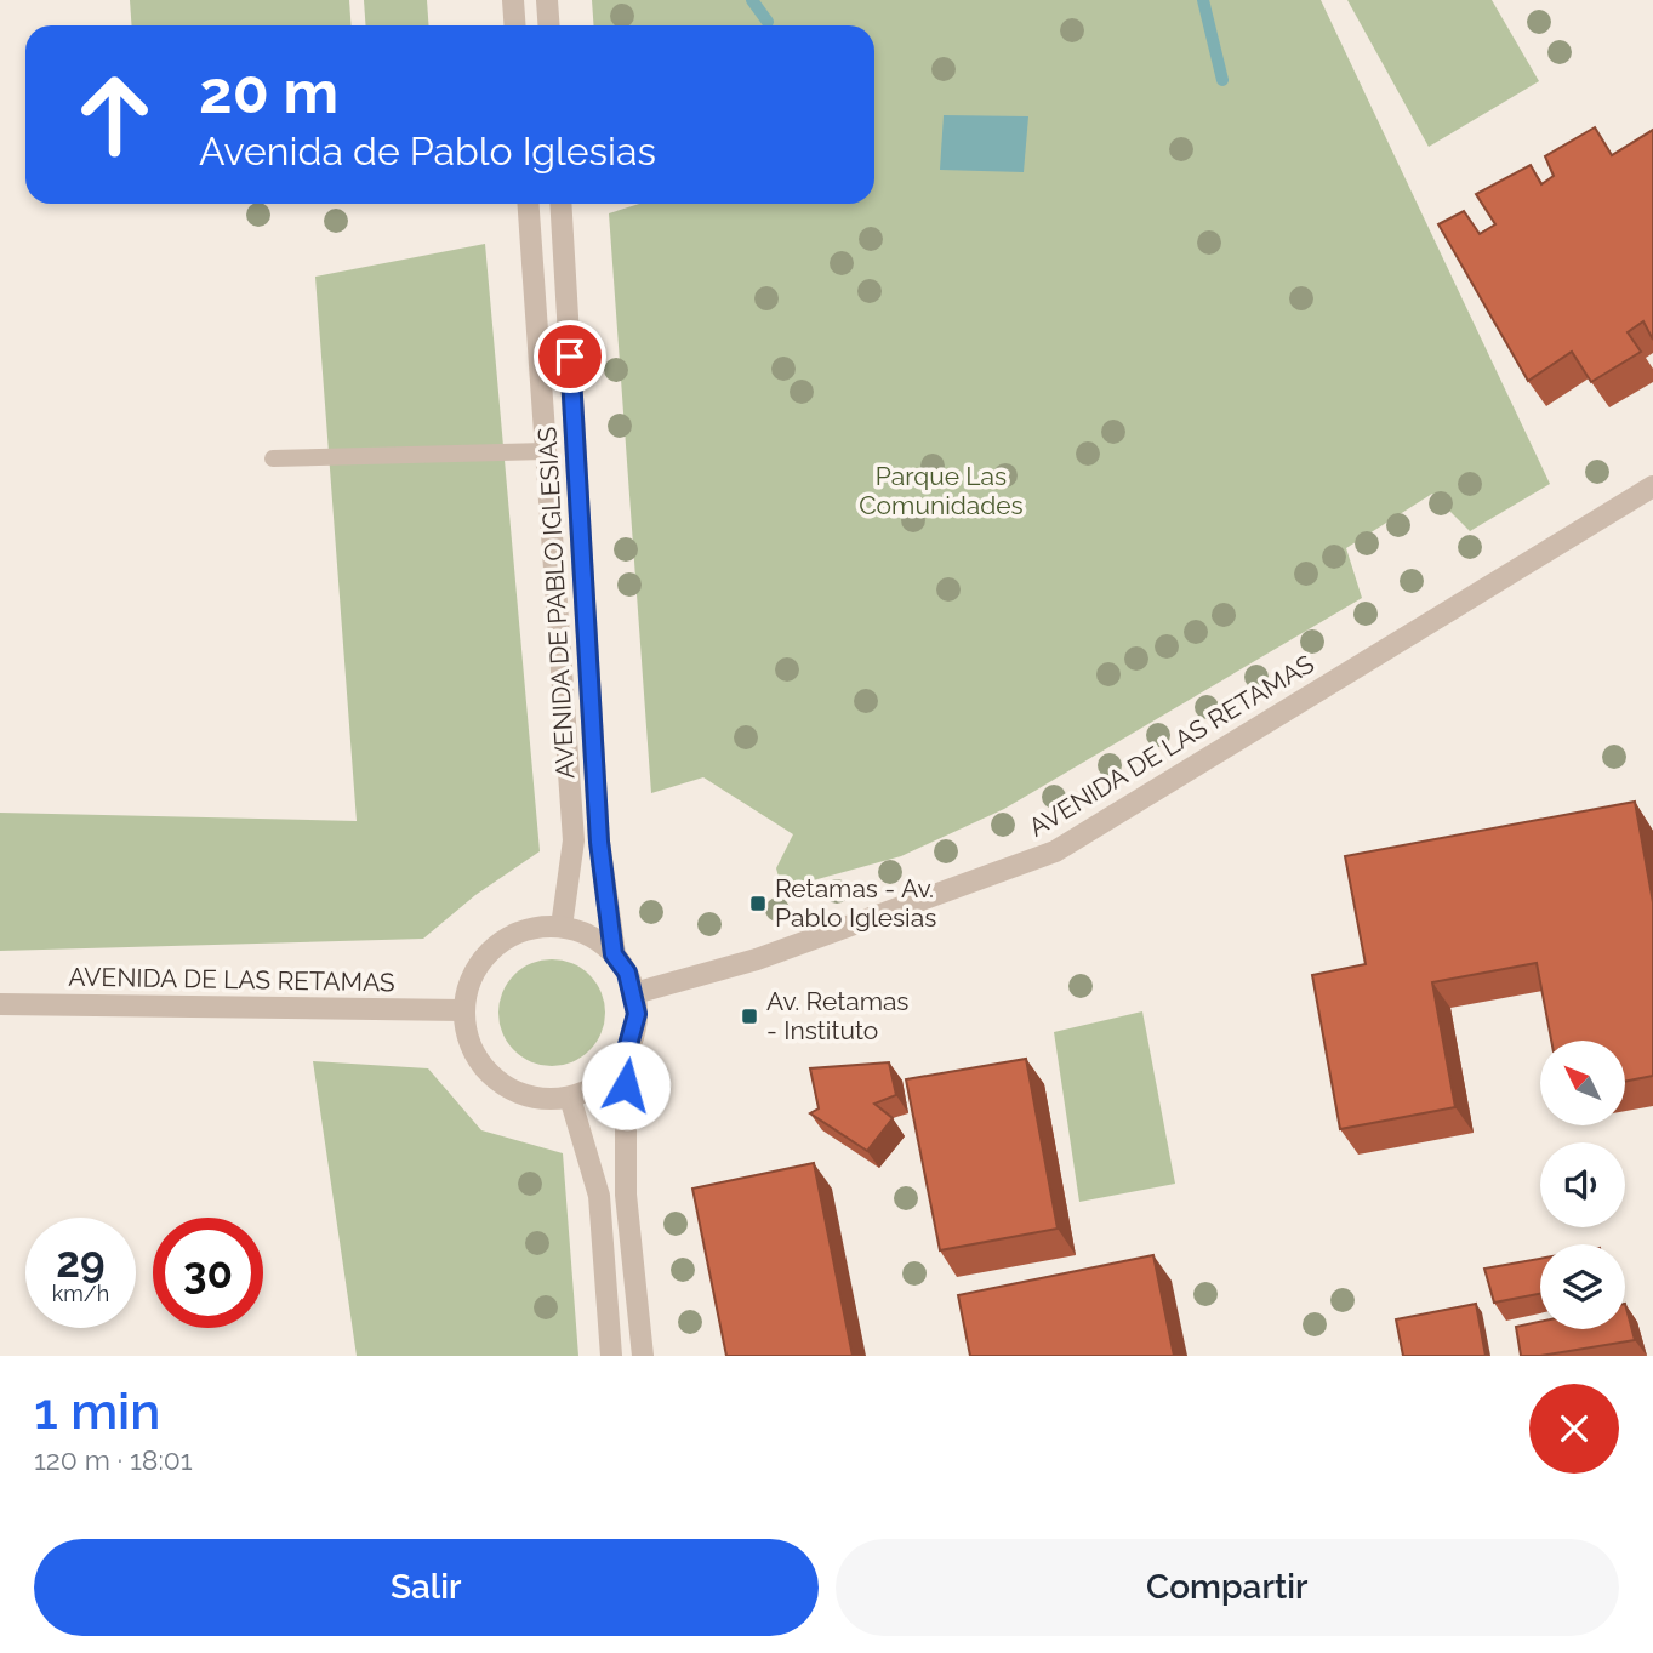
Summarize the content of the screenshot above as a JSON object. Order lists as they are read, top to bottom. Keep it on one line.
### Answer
{"streets":{"street":["AVENIDA DE PABLO IGLESIAS","AVENIDA DE LAS RETAMAS"]},"crossings":[["AVENIDA DE PABLO IGLESIAS","AVENIDA DE LAS RETAMAS"]],"parks":["Parque Las Comunidades"],"places":{"transit":["Retamas - Av. Pablo Iglesias","Av. Retamas - Instituto"]},"north":"top left","page":{"turn":["20 m","Avenida de Pablo Iglesias"],"speed":"29 km/h","limit":"30","heading":["1 min","120 m · 18:01"],"buttons":["Salir","Compartir"]}}
